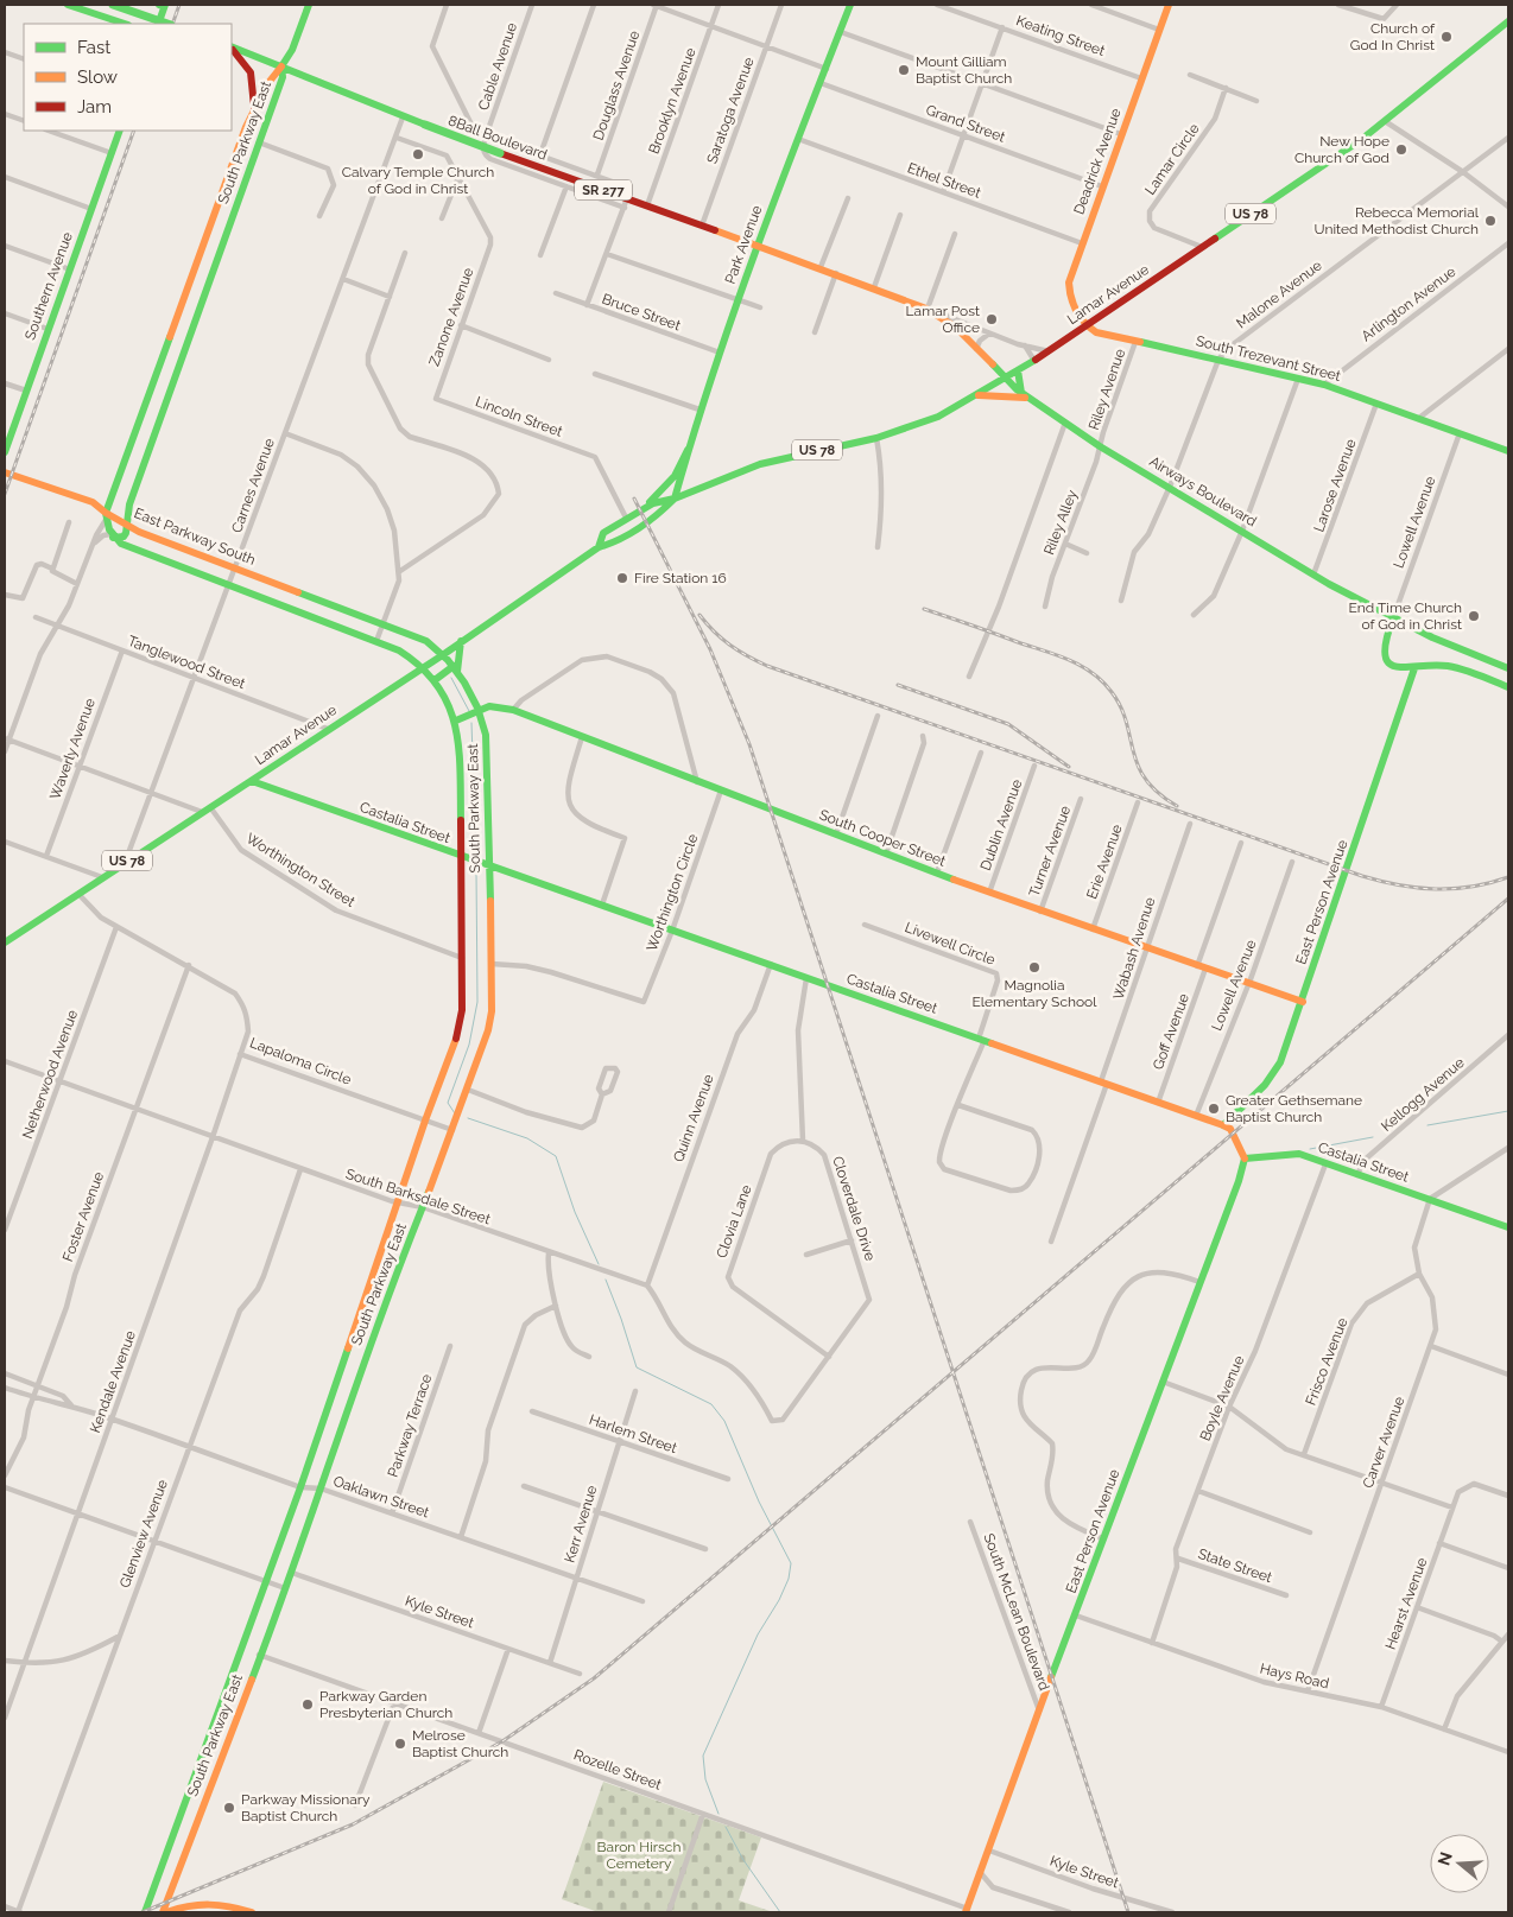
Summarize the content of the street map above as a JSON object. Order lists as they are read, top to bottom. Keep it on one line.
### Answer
{"streets":{"main road":["8Ball Boulevard","South Parkway East","Deadrick Avenue","SR 277","US 78","Park Avenue","Southern Avenue","Lamar Avenue","South Trezevant Street","Airways Boulevard","East Parkway South","Castalia Street","South Cooper Street","East Person Avenue"],"street":["Keating Street","Cable Avenue","Douglass Avenue","Brooklyn Avenue","Saratoga Avenue","Grand Street","Lamar Circle","Ethel Street","Malone Avenue","Arlington Avenue","Bruce Street","Zanone Avenue","Riley Avenue","Lincoln Street","Carnes Avenue","Larose Avenue","Riley Alley","Lowell Avenue","Tanglewood Street","Waverly Avenue","Dublin Avenue","Turner Avenue","Erie Avenue","Worthington Street","Worthington Circle","Livewell Circle","Wabash Avenue","Goff Avenue","Lapaloma Circle","Netherwood Avenue","Kellogg Avenue","Quinn Avenue","South Barksdale Street","Cloverdale Drive","Foster Avenue","Clovia Lane","Frisco Avenue","Kendale Avenue","Boyle Avenue","Parkway Terrace","Harlem Street","Carver Avenue","Oaklawn Street","Kerr Avenue","Glenview Avenue","State Street","Hearst Avenue","Kyle Street","South McLean Boulevard","Hays Road","Rozelle Street"]},"crossings":[["Keating Street","Deadrick Avenue"],["Brooklyn Avenue","8Ball Boulevard"],["Saratoga Avenue","8Ball Boulevard"],["Saratoga Avenue","SR 277"],["Grand Street","Deadrick Avenue"],["Grand Street","Park Avenue"],["8Ball Boulevard","South Parkway East"],["8Ball Boulevard","SR 277"],["8Ball Boulevard","Carnes Avenue"],["South Parkway East","SR 277"],["South Parkway East","Lamar Avenue"],["South Parkway East","East Parkway South"],["South Parkway East","Castalia Street"],["South Parkway East","South Cooper Street"],["South Parkway East","Worthington Street"],["South Parkway East","Worthington Circle"],["South Parkway East","Lapaloma Circle"],["South Parkway East","South Barksdale Street"],["South Parkway East","Oaklawn Street"],["South Parkway East","Kyle Street"],["South Parkway East","Rozelle Street"],["Lamar Circle","Lamar Avenue"],["Deadrick Avenue","Ethel Street"],["Deadrick Avenue","Lamar Avenue"],["Deadrick Avenue","South Trezevant Street"],["Ethel Street","Park Avenue"],["SR 277","Park Avenue"],["SR 277","Lamar Avenue"],["SR 277","Airways Boulevard"],["Park Avenue","Lamar Avenue"],["Park Avenue","Bruce Street"],["Lamar Avenue","South Trezevant Street"],["Lamar Avenue","Lincoln Street"],["Lamar Avenue","Carnes Avenue"],["Lamar Avenue","Airways Boulevard"],["Lamar Avenue","East Parkway South"],["Lamar Avenue","Tanglewood Street"],["Lamar Avenue","Castalia Street"],["Lamar Avenue","Worthington Street"],["Lamar Avenue","Lapaloma Circle"],["Malone Avenue","South Trezevant Street"],["Malone Avenue","Airways Boulevard"],["Arlington Avenue","South Trezevant Street"],["Zanone Avenue","Lincoln Street"],["South Trezevant Street","Riley Avenue"],["South Trezevant Street","Larose Avenue"],["South Trezevant Street","Lowell Avenue"],["Riley Avenue","Airways Boulevard"],["Riley Avenue","Riley Alley"],["Carnes Avenue","East Parkway South"],["Carnes Avenue","Tanglewood Street"],["Larose Avenue","Airways Boulevard"],["Airways Boulevard","Riley Alley"],["Airways Boulevard","Lowell Avenue"],["Lowell Avenue","Castalia Street"],["Lowell Avenue","South Cooper Street"],["Tanglewood Street","Waverly Avenue"],["Castalia Street","Worthington Circle"],["Castalia Street","East Person Avenue"],["Castalia Street","Livewell Circle"],["Castalia Street","Wabash Avenue"],["Castalia Street","Goff Avenue"],["Castalia Street","Kellogg Avenue"],["Castalia Street","Quinn Avenue"],["Castalia Street","Boyle Avenue"],["Castalia Street","Carver Avenue"],["Dublin Avenue","South Cooper Street"],["South Cooper Street","Turner Avenue"],["South Cooper Street","Erie Avenue"],["South Cooper Street","Worthington Circle"],["South Cooper Street","East Person Avenue"],["South Cooper Street","Wabash Avenue"],["South Cooper Street","Goff Avenue"],["East Person Avenue","Kyle Street"],["East Person Avenue","South McLean Boulevard"],["East Person Avenue","Hays Road"],["East Person Avenue","Rozelle Street"],["Lapaloma Circle","Netherwood Avenue"],["Lapaloma Circle","Foster Avenue"],["Lapaloma Circle","Kendale Avenue"],["Netherwood Avenue","South Barksdale Street"],["Quinn Avenue","South Barksdale Street"],["Quinn Avenue","Cloverdale Drive"],["South Barksdale Street","Cloverdale Drive"],["South Barksdale Street","Foster Avenue"],["South Barksdale Street","Kendale Avenue"],["South Barksdale Street","Glenview Avenue"],["Cloverdale Drive","Clovia Lane"],["Frisco Avenue","Carver Avenue"],["Kendale Avenue","Oaklawn Street"],["Boyle Avenue","State Street"],["Boyle Avenue","Hays Road"],["Parkway Terrace","Oaklawn Street"],["Harlem Street","Kerr Avenue"],["Carver Avenue","Hays Road"],["Oaklawn Street","Kerr Avenue"],["Oaklawn Street","Glenview Avenue"],["Kerr Avenue","Kyle Street"],["Hearst Avenue","Hays Road"]],"parks":["Baron Hirsch Cemetery"],"places":["Church of God In Christ","Mount Gilliam Baptist Church","New Hope Church of God","Calvary Temple Church of God in Christ","Rebecca Memorial United Methodist Church","Lamar Post Office","Fire Station 16","End Time Church of God in Christ","Magnolia Elementary School","Greater Gethsemane Baptist Church","Parkway Garden Presbyterian Church","Melrose Baptist Church","Parkway Missionary Baptist Church"],"legend":["Fast","Slow","Jam"],"north":"left"}
